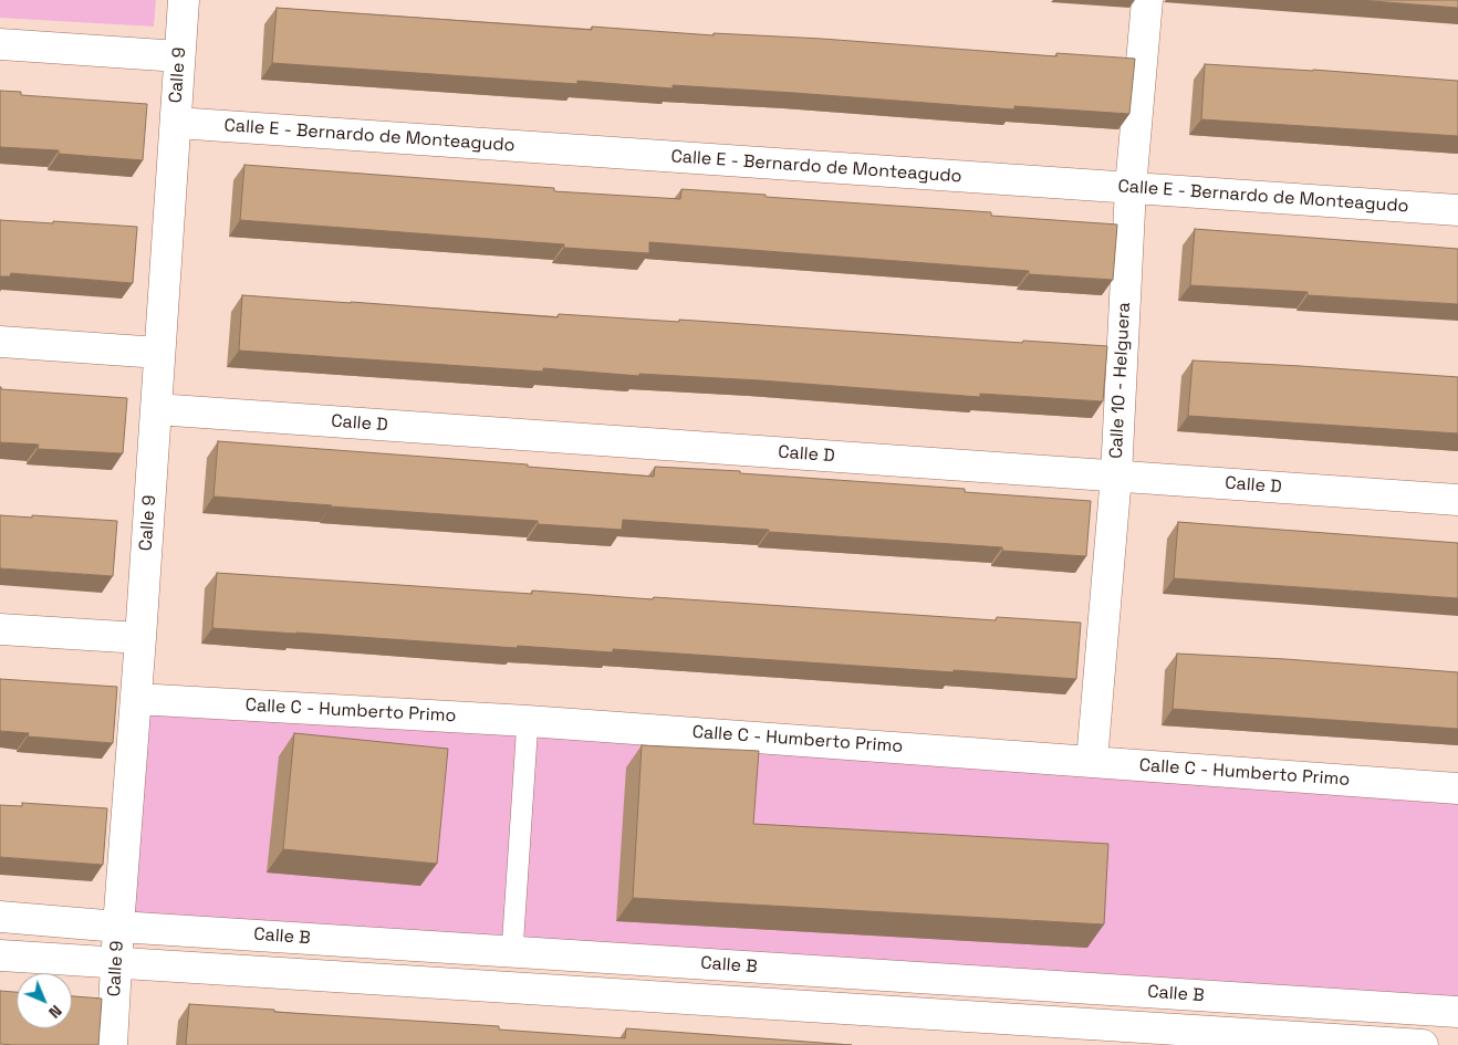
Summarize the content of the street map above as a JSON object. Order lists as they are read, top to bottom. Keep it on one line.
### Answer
{"streets":{"street":["Calle 9","Calle E - Bernardo de Monteagudo","Calle 10 - Helguera","Calle D","Calle C - Humberto Primo","Calle B"]},"crossings":[["Calle 9","Calle E - Bernardo de Monteagudo"],["Calle 9","Calle D"],["Calle 9","Calle C - Humberto Primo"],["Calle 9","Calle B"],["Calle E - Bernardo de Monteagudo","Calle 10 - Helguera"],["Calle 10 - Helguera","Calle D"],["Calle 10 - Helguera","Calle C - Humberto Primo"]],"north":"bottom right"}
